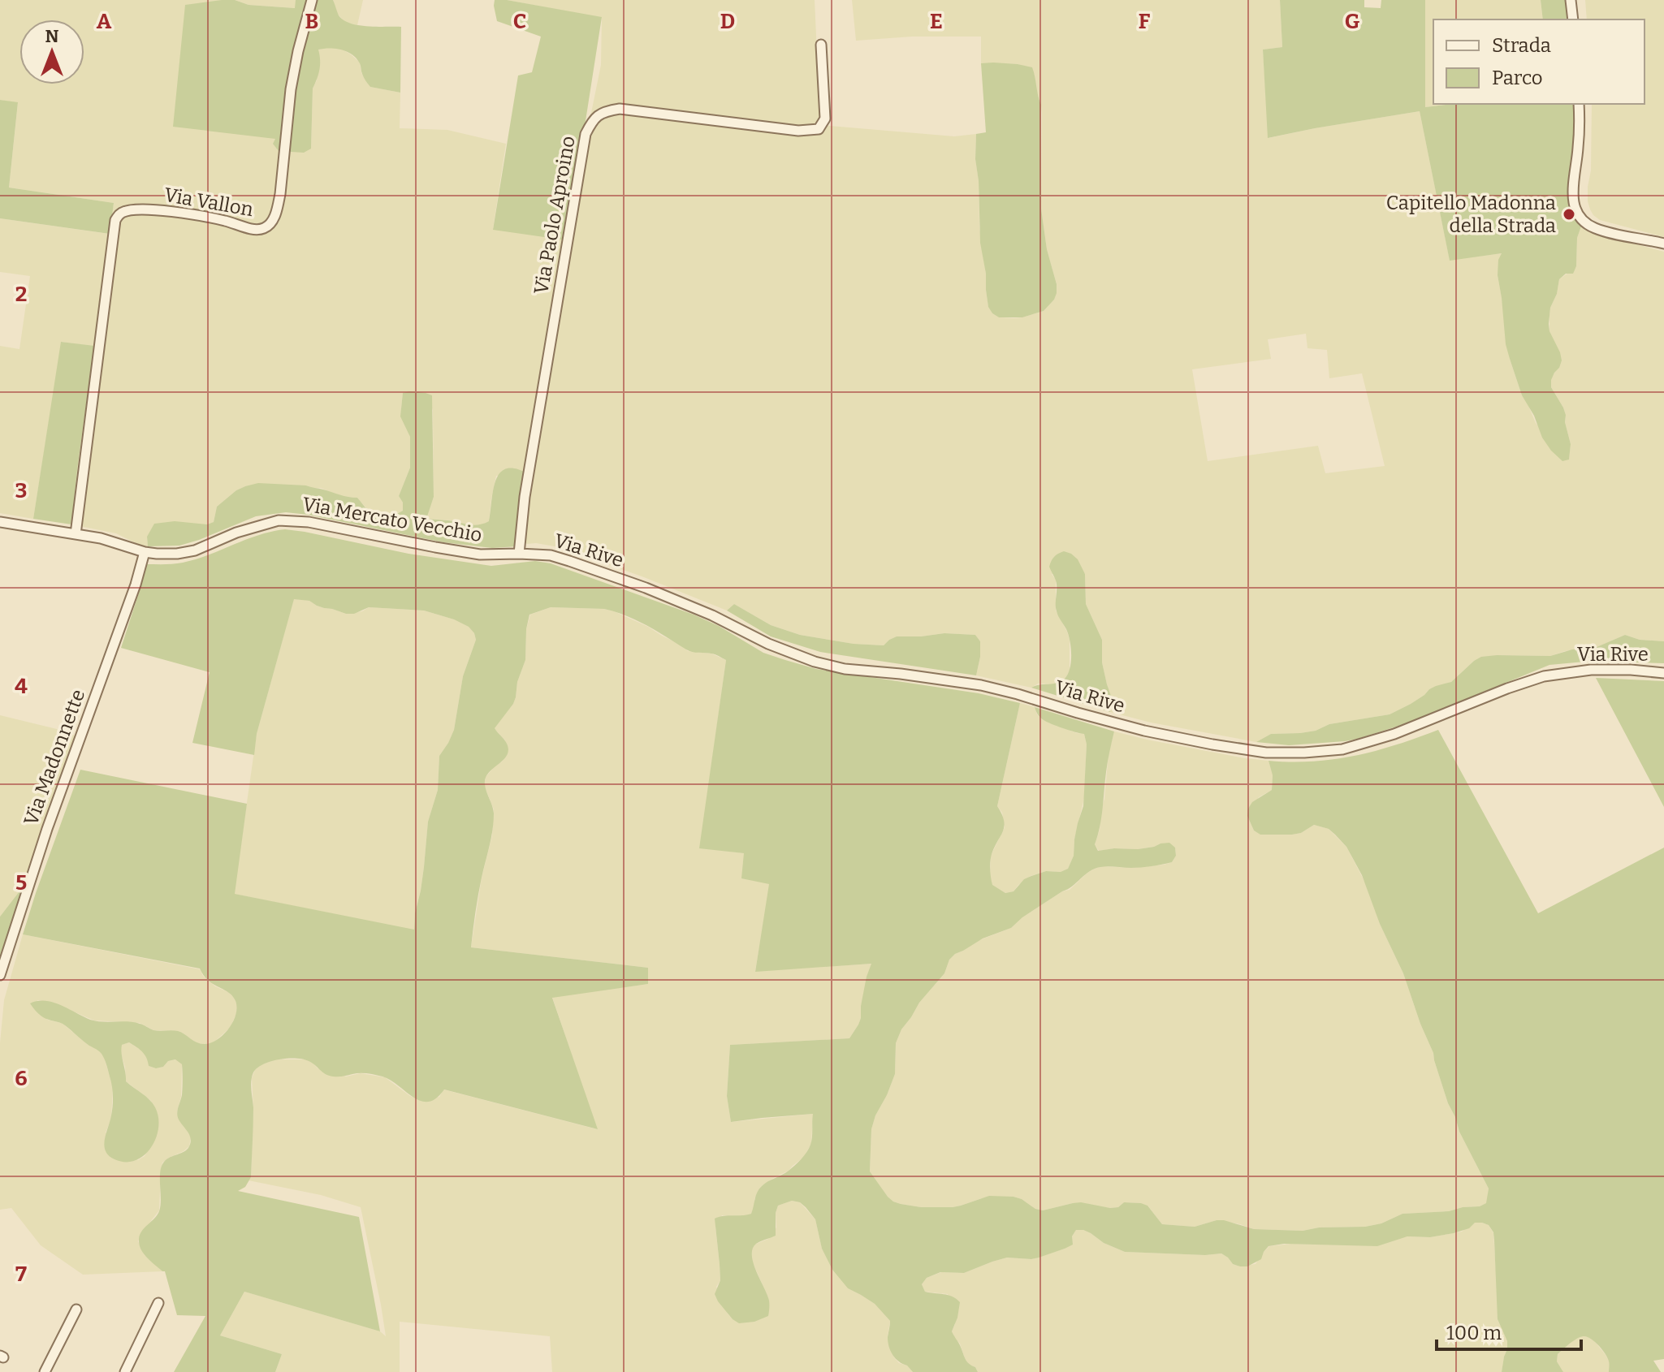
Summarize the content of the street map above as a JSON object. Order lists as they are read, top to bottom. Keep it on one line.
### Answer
{"streets":{"street":["Via Vallon","Via Paolo Aproino","Via Mercato Vecchio","Via Rive","Via Madonnette"]},"crossings":[["Via Vallon","Via Mercato Vecchio"],["Via Paolo Aproino","Via Mercato Vecchio"],["Via Paolo Aproino","Via Rive"],["Via Mercato Vecchio","Via Rive"],["Via Mercato Vecchio","Via Madonnette"]],"places":["Capitello Madonna della Strada"],"legend":["Strada","Parco"],"scale_bar":"100 m","north":"top","grid":{"columns":["A","B","C","D","E","F","G"],"rows":["2","3","4","5","6","7"]}}
